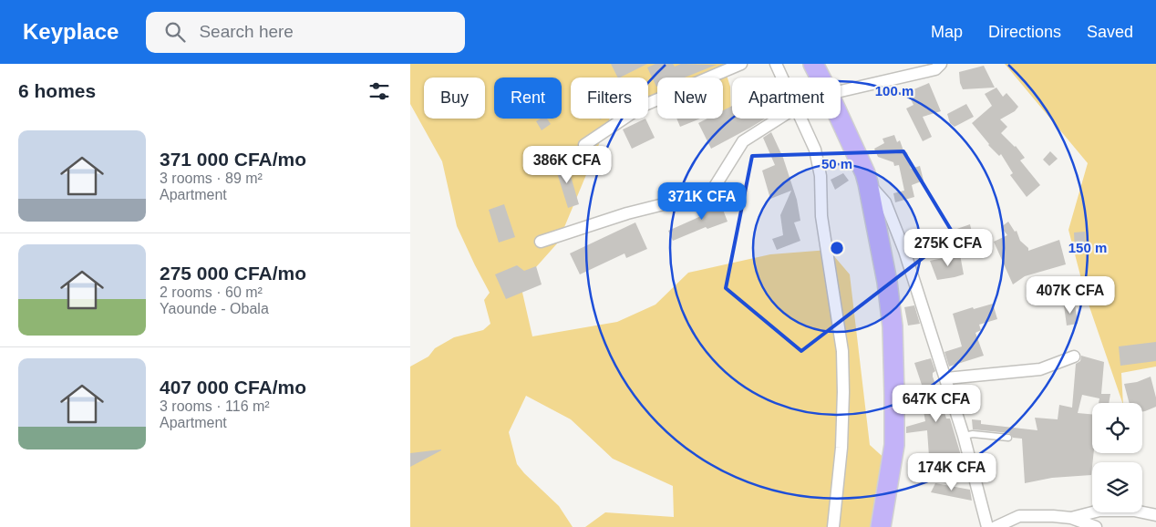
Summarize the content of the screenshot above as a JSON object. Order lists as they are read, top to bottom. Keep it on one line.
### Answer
{"page":{"header":"Keyplace","search":"Search here","nav":["Map","Directions","Saved"],"heading":"6 homes","chip":["Buy","Rent","Filters","New","Apartment"],"list":[{"name":"371 000 CFA/mo","note":"3 rooms · 89 m² · Apartment"},{"name":"275 000 CFA/mo","note":"2 rooms · 60 m² · Yaounde - Obala"},{"name":"407 000 CFA/mo","note":"3 rooms · 116 m² · Apartment"}],"price":["386K CFA","371K CFA","275K CFA","407K CFA","647K CFA","174K CFA"]},"rings":["100 m","50 m","150 m"]}
